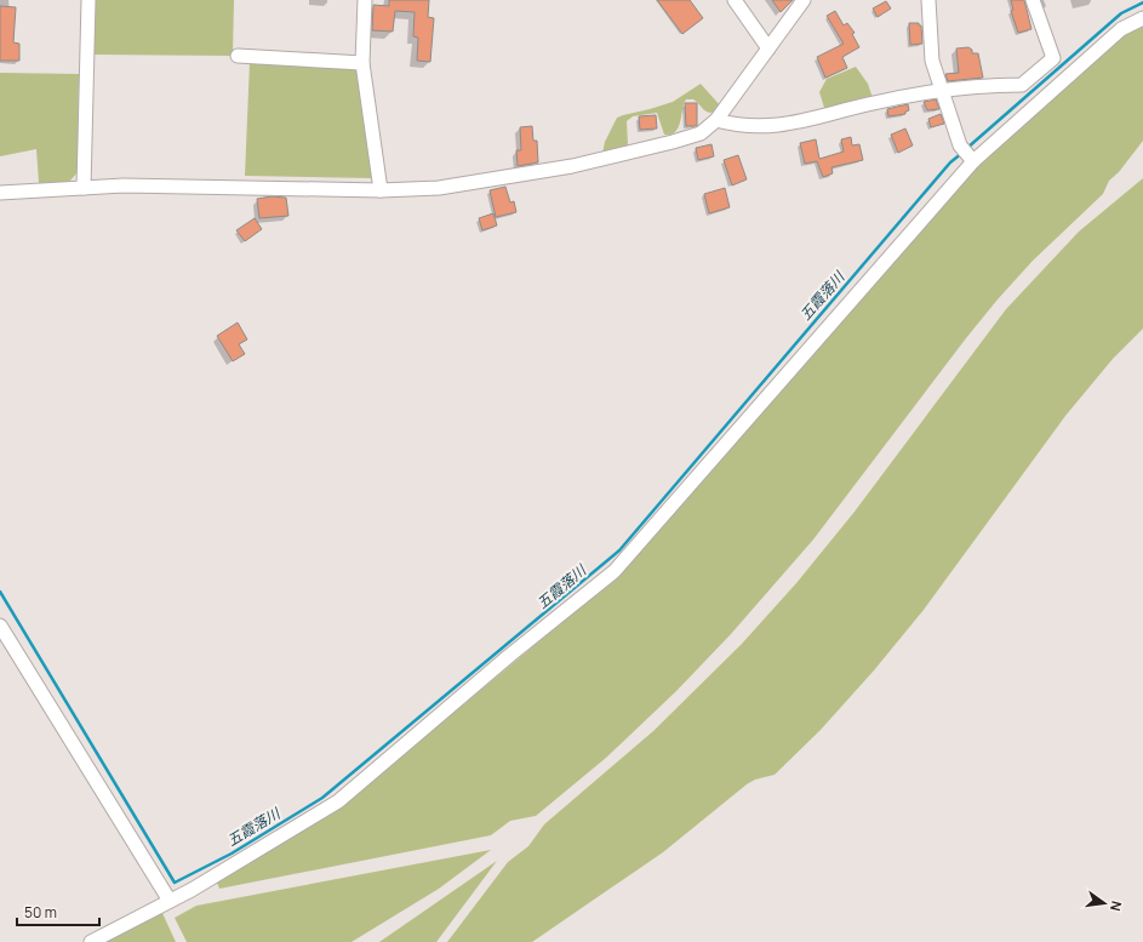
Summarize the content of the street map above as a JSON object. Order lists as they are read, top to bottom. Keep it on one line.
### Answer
{"water":["五霞落川"],"scale_bar":"50 m","north":"right"}
